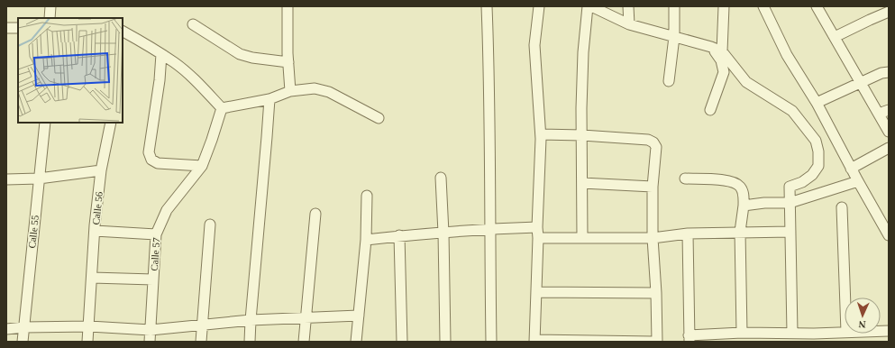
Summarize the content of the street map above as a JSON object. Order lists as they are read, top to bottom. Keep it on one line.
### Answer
{"streets":{"street":["Calle 56","Calle 55","Calle 57"]},"north":"bottom"}
